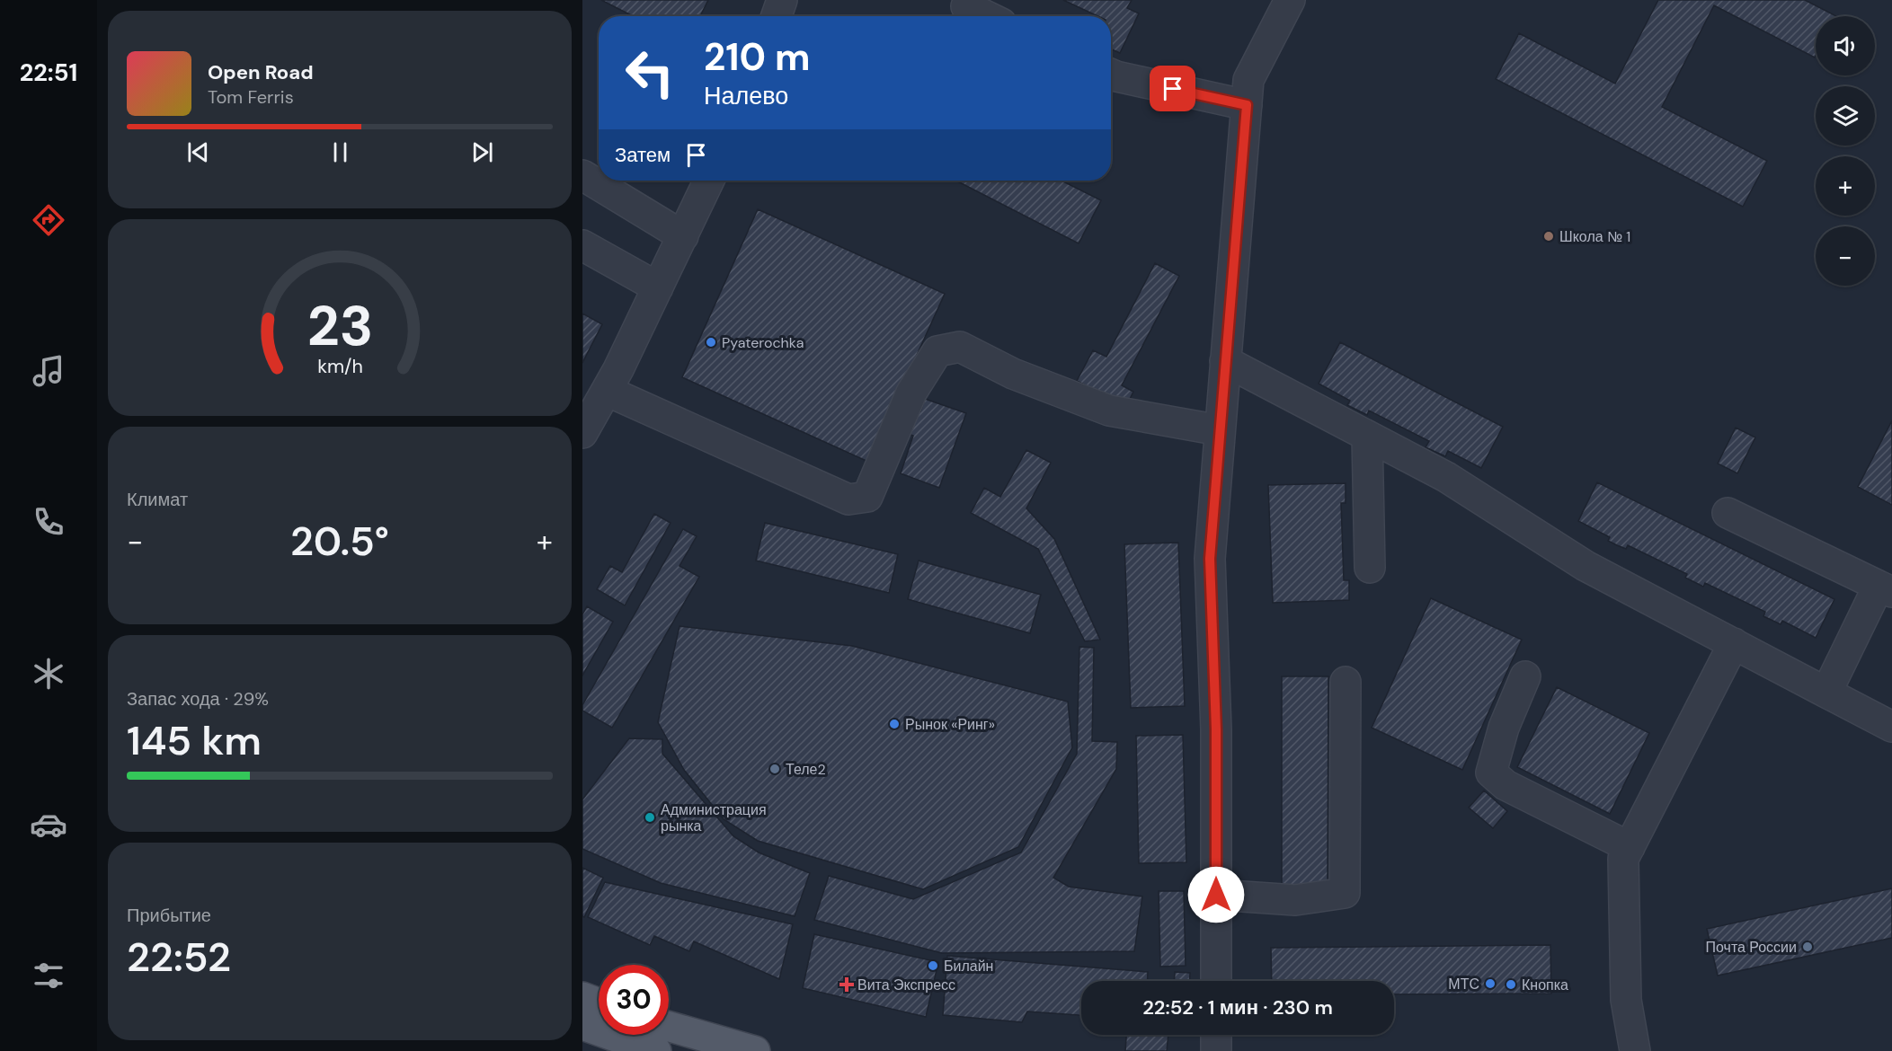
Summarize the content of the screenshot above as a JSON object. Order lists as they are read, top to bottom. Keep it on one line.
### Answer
{"places":{"other":["Школа № 1","Pyaterochka","Рынок «Ринг»","Теле2","Администрация рынка","Почта России","Билайн","МТС","Кнопка"],"health":["Вита Экспресс"]},"page":{"tabs":"22:51","map_buttons":["+","−"],"turn":["210 m","Налево"],"song":["Open Road","Tom Ferris"],"then":"Затем","tile":["Климат",["Запас хода · 29%","145 km"],["Прибытие","22:52"]],"heat":["−","20.5°","+"],"limit":"30","trip":"22:52 · 1 мин · 230 m","gauge":["23","km/h"]}}
